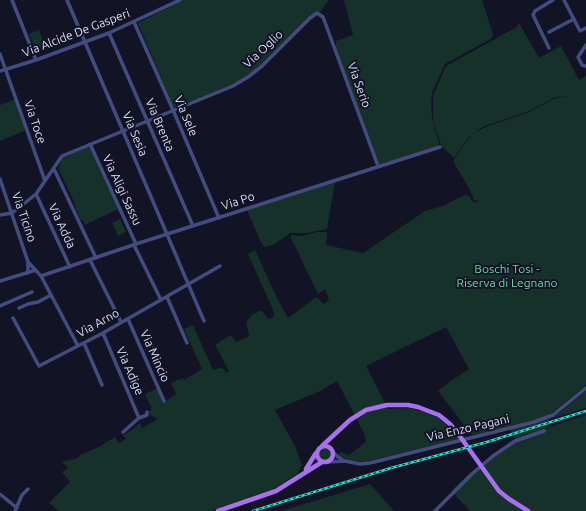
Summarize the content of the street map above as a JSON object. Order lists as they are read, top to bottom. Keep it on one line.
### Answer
{"streets":{"street":["Via Alcide De Gasperi","Via Oglio","Via Serio","Via Sele","Via Toce","Via Brenta","Via Sesia","Via Aligi Sassu","Via Po","Via Ticino","Via Adda","Via Arno","Via Mincio","Via Adige","Via Enzo Pagani"]},"crossings":[["Via Alcide De Gasperi","Via Sele"],["Via Alcide De Gasperi","Via Toce"],["Via Alcide De Gasperi","Via Brenta"],["Via Alcide De Gasperi","Via Sesia"],["Via Oglio","Via Serio"],["Via Oglio","Via Sele"],["Via Oglio","Via Toce"],["Via Oglio","Via Brenta"],["Via Oglio","Via Sesia"],["Via Oglio","Via Aligi Sassu"],["Via Oglio","Via Ticino"],["Via Oglio","Via Adda"],["Via Serio","Via Po"],["Via Sele","Via Po"],["Via Brenta","Via Po"],["Via Sesia","Via Po"],["Via Sesia","Via Arno"],["Via Aligi Sassu","Via Po"],["Via Aligi Sassu","Via Arno"],["Via Po","Via Adda"],["Via Arno","Via Mincio"],["Via Arno","Via Adige"]],"parks":["Boschi Tosi - Riserva di Legnano"]}
